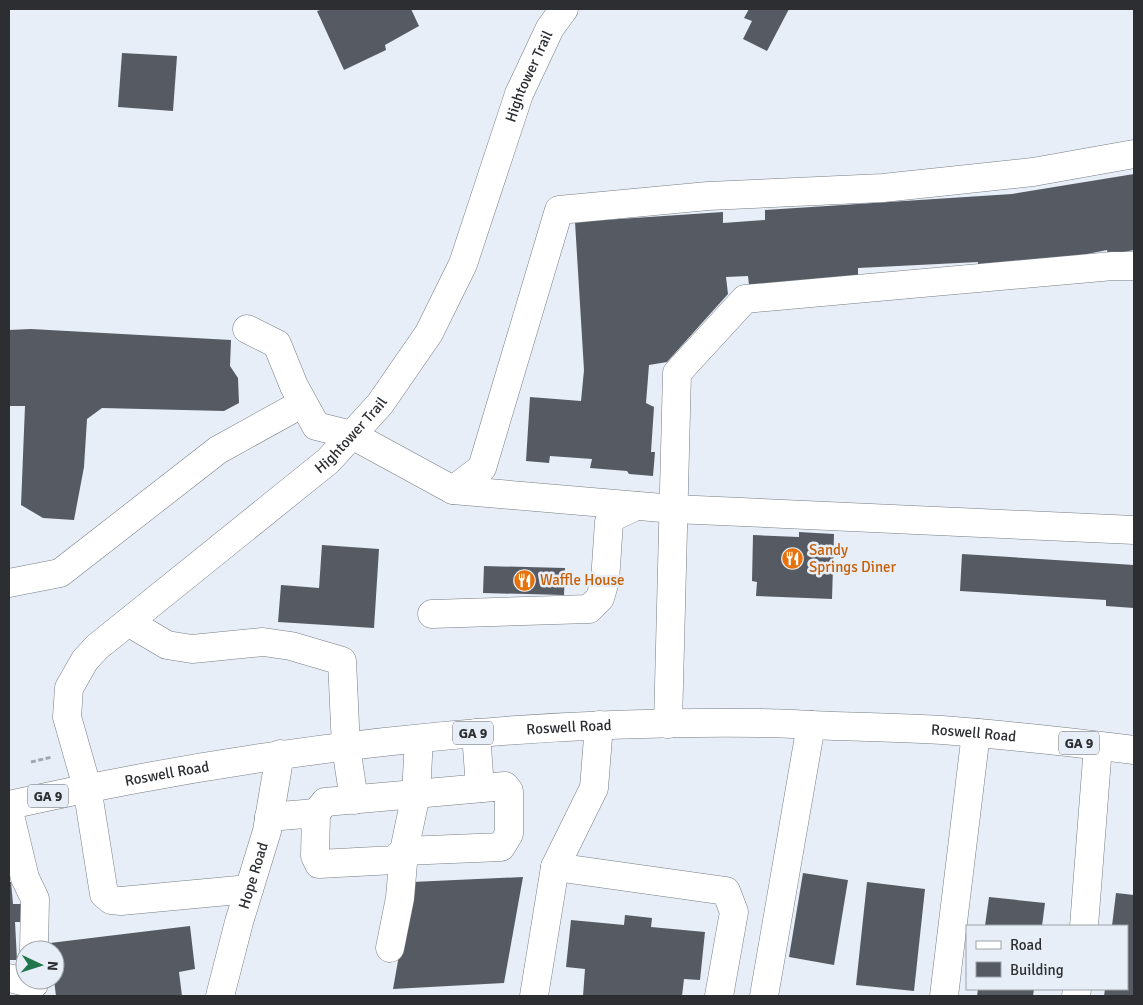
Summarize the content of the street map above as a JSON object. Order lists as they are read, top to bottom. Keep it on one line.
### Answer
{"streets":{"street":["Hightower Trail","Roswell Road","GA 9","Hope Road"]},"crossings":[["Hightower Trail","Roswell Road"],["Hightower Trail","Hope Road"],["Roswell Road","Hope Road"]],"places":{"restaurant":["Sandy Springs Diner","Waffle House"]},"legend":["Road","Building"],"north":"right"}
